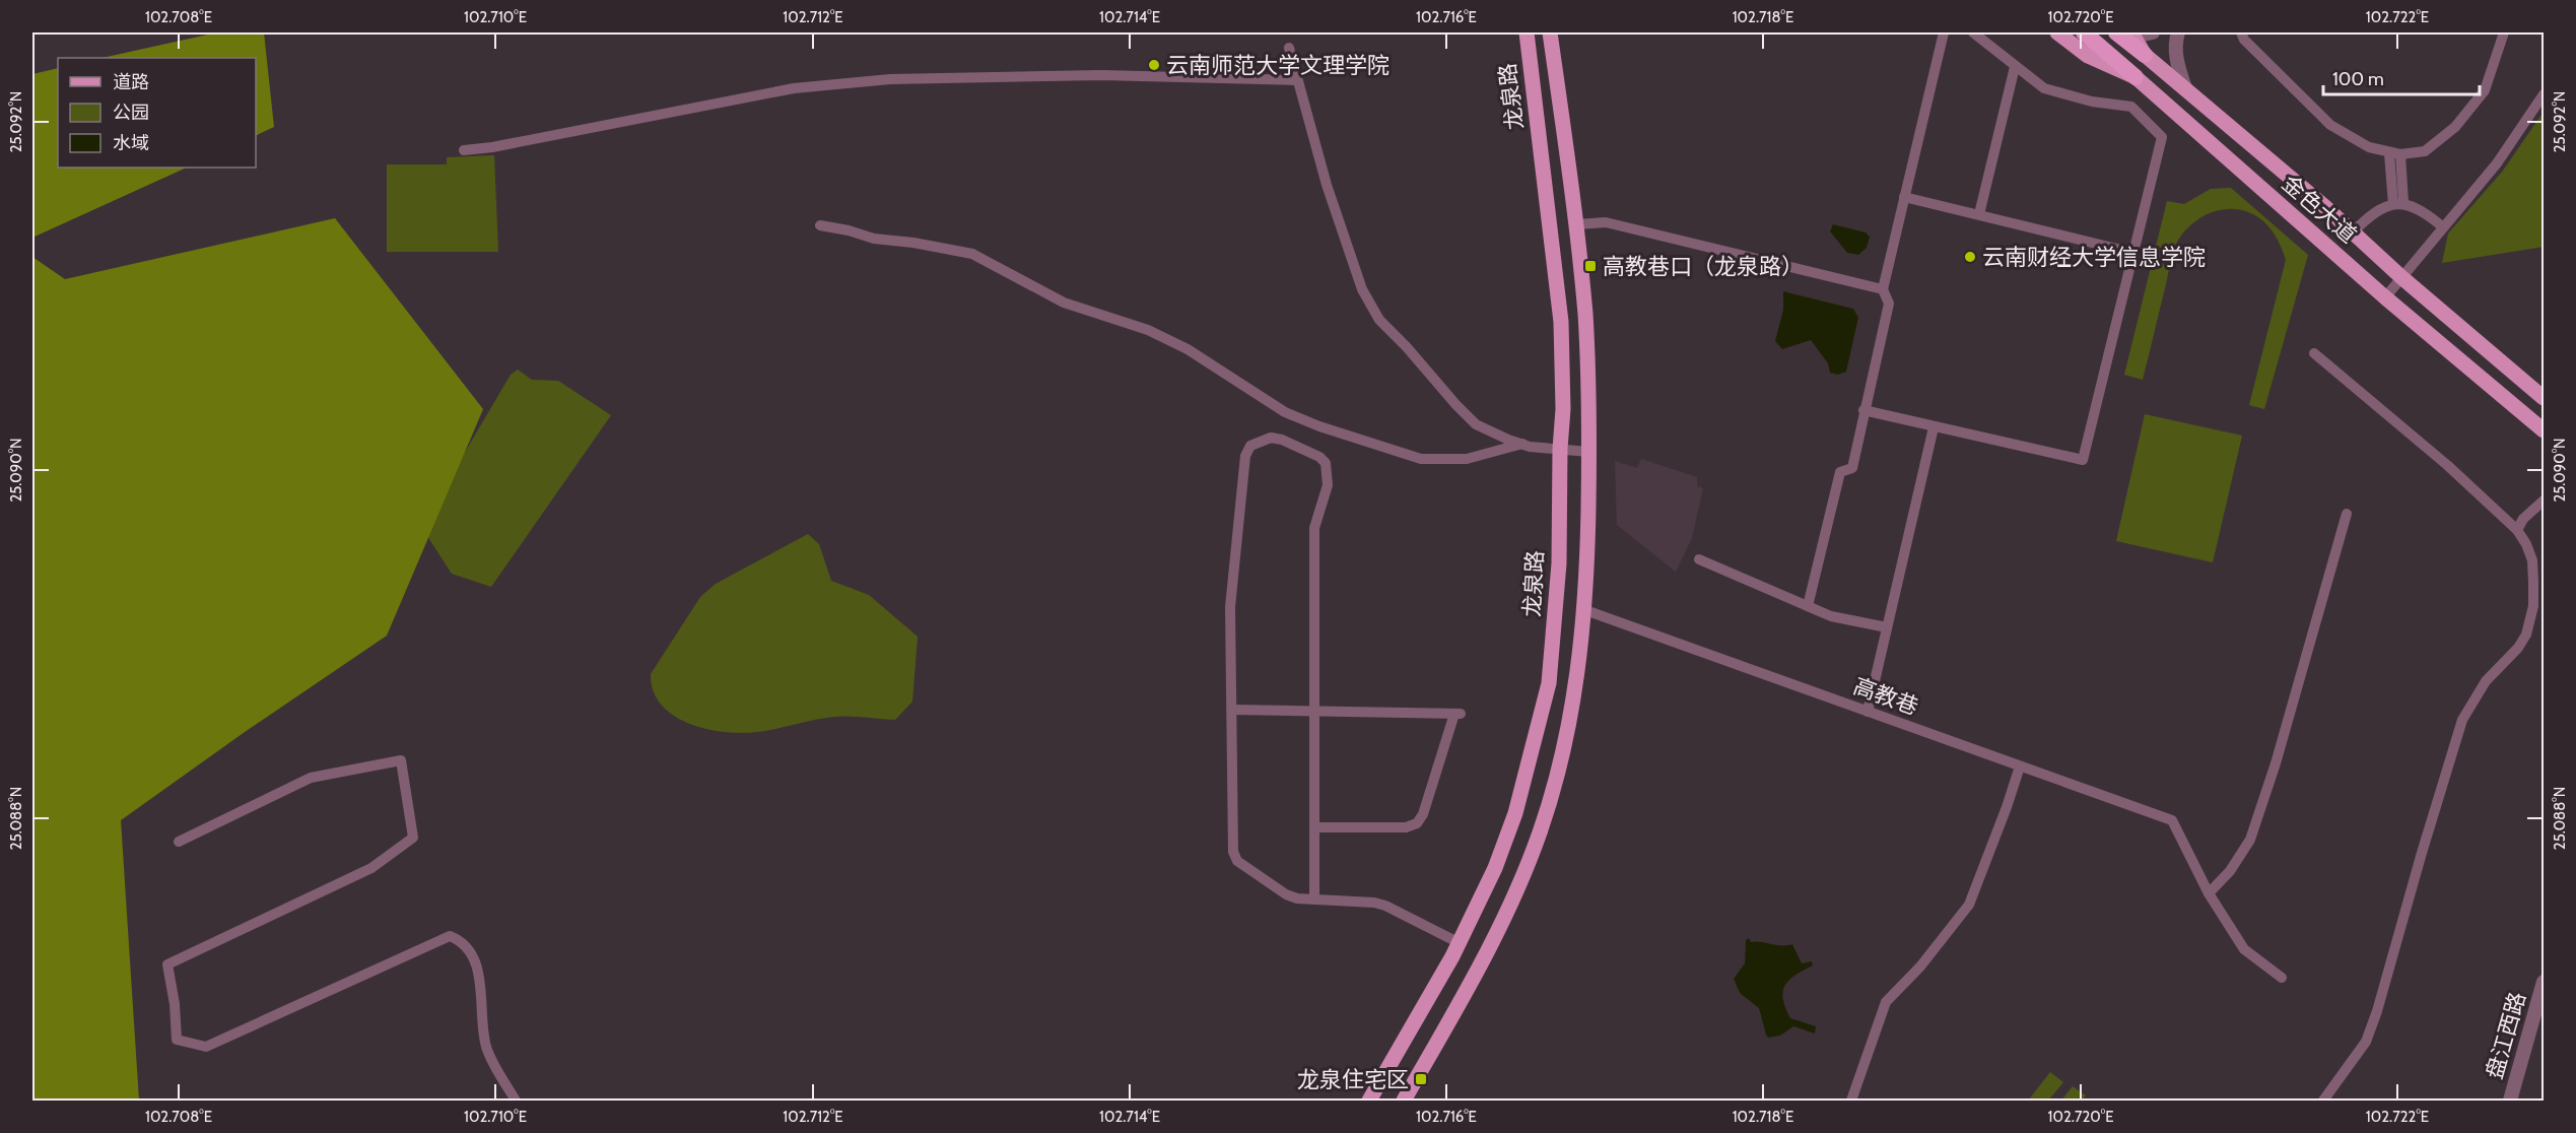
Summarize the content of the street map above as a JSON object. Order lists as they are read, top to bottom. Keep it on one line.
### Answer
{"streets":{"main road":["龙泉路","金色大道"],"street":["高教巷","盘江西路"]},"crossings":[["龙泉路","高教巷"]],"places":{"other":["云南师范大学文理学院","云南财经大学信息学院"],"transit":["高教巷口（龙泉路）","龙泉住宅区"]},"legend":["道路","公园","水域"],"scale_bar":"100 m","coordinates":["102.708°E","102.710°E","102.712°E","102.714°E","102.716°E","102.718°E","102.720°E","102.722°E","25.092°N","25.090°N","25.088°N"]}
